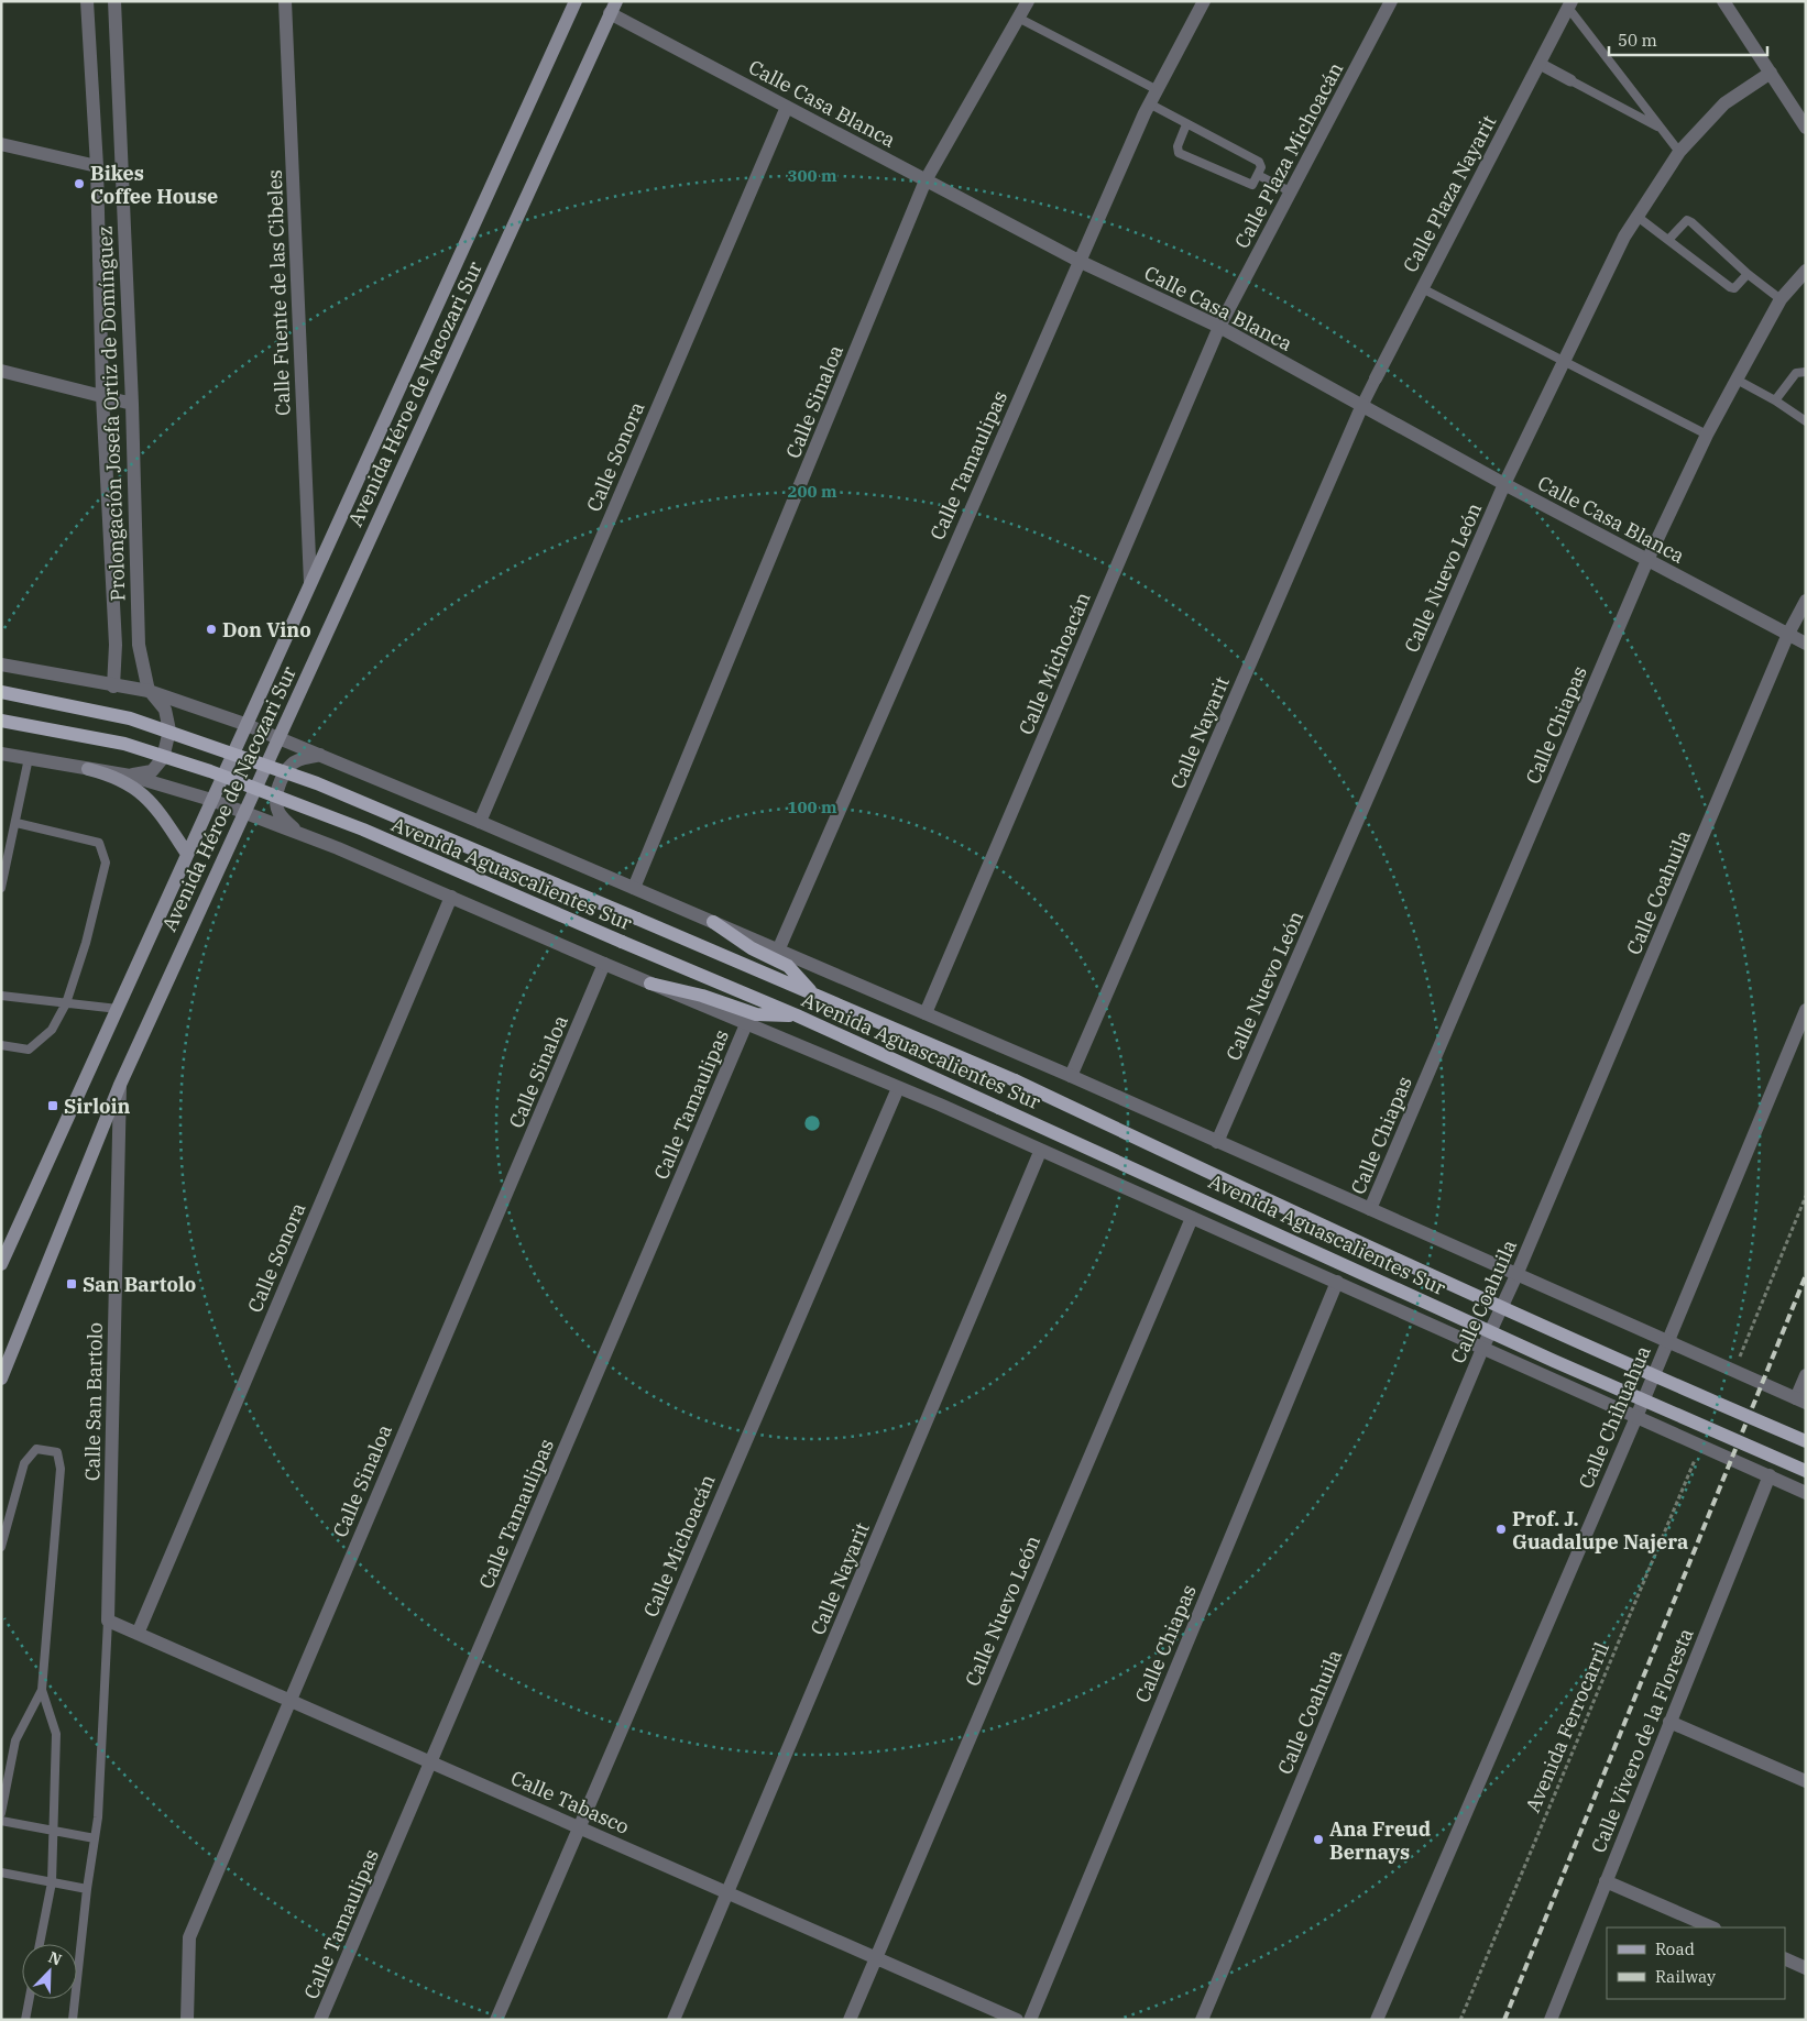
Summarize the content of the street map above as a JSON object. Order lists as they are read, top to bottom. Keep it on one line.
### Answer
{"streets":{"main road":["Avenida Héroe de Nacozari Sur","Avenida Aguascalientes Sur"],"street":["Calle Casa Blanca","Calle Plaza Michoacán","Calle Plaza Nayarit","Calle Fuente de las Cibeles","Calle Sinaloa","Prolongación Josefa Ortiz de Domínguez","Calle Sonora","Calle Tamaulipas","Calle Nuevo León","Calle Michoacán","Calle Chiapas","Calle Nayarit","Calle Coahuila","Calle San Bartolo","Calle Chihuahua","Calle Vivero de la Floresta","Calle Tabasco"],"path":["Avenida Ferrocarril"]},"crossings":[["Calle Casa Blanca","Calle Plaza Michoacán"],["Calle Casa Blanca","Calle Plaza Nayarit"],["Calle Casa Blanca","Avenida Héroe de Nacozari Sur"],["Calle Casa Blanca","Calle Sinaloa"],["Calle Casa Blanca","Calle Sonora"],["Calle Casa Blanca","Calle Tamaulipas"],["Calle Casa Blanca","Calle Nuevo León"],["Calle Casa Blanca","Calle Michoacán"],["Calle Casa Blanca","Calle Chiapas"],["Calle Casa Blanca","Calle Nayarit"],["Calle Casa Blanca","Calle Coahuila"],["Calle Plaza Michoacán","Calle Michoacán"],["Calle Plaza Nayarit","Calle Nayarit"],["Calle Fuente de las Cibeles","Avenida Héroe de Nacozari Sur"],["Avenida Héroe de Nacozari Sur","Avenida Aguascalientes Sur"],["Avenida Héroe de Nacozari Sur","Calle San Bartolo"],["Calle Sinaloa","Avenida Aguascalientes Sur"],["Calle Sinaloa","Calle Tabasco"],["Prolongación Josefa Ortiz de Domínguez","Avenida Aguascalientes Sur"],["Calle Sonora","Avenida Aguascalientes Sur"],["Calle Sonora","Calle Tabasco"],["Calle Tamaulipas","Avenida Aguascalientes Sur"],["Calle Tamaulipas","Calle Tabasco"],["Calle Nuevo León","Avenida Aguascalientes Sur"],["Calle Nuevo León","Calle Tabasco"],["Calle Michoacán","Avenida Aguascalientes Sur"],["Calle Michoacán","Calle Tabasco"],["Calle Chiapas","Avenida Aguascalientes Sur"],["Calle Nayarit","Avenida Aguascalientes Sur"],["Calle Nayarit","Calle Tabasco"],["Avenida Aguascalientes Sur","Calle Coahuila"],["Avenida Aguascalientes Sur","Calle Chihuahua"],["Avenida Aguascalientes Sur","Avenida Ferrocarril"],["Avenida Aguascalientes Sur","Calle Vivero de la Floresta"],["Calle San Bartolo","Calle Tabasco"]],"places":{"other":["Bikes Coffee House","Don Vino","Prof. J. Guadalupe Najera","Ana Freud Bernays"],"transit":["Sirloin","San Bartolo"]},"legend":["Road","Railway"],"scale_bar":"50 m","north":"top right","rings":["300 m","200 m","100 m"]}
